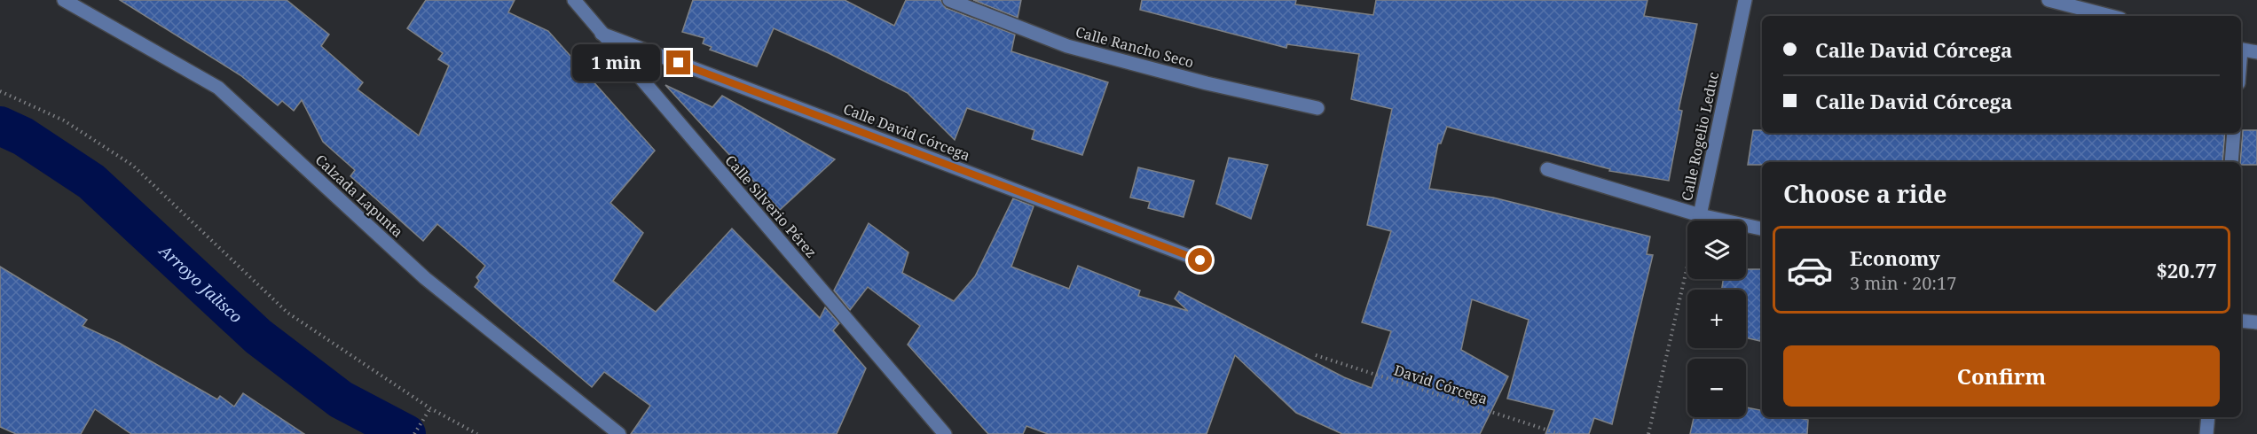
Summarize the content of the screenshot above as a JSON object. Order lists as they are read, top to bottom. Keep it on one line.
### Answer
{"streets":{"street":["Calle Rancho Seco","Calle David Córcega","Calle Rogelio Leduc","Calzada Lapunta","Calle Silverio Pérez"],"path":["David Córcega"]},"crossings":[["Calle David Córcega","Calle Silverio Pérez"]],"water":["Arroyo Jalisco"],"page":{"banner":["Calle David Córcega","Calle David Córcega"],"bubble":"1 min","heading":"Choose a ride","map_buttons":["+","−"],"list":[{"name":"Economy","note":"3 min · 20:17","value":"$20.77"}],"buttons":"Confirm"}}
